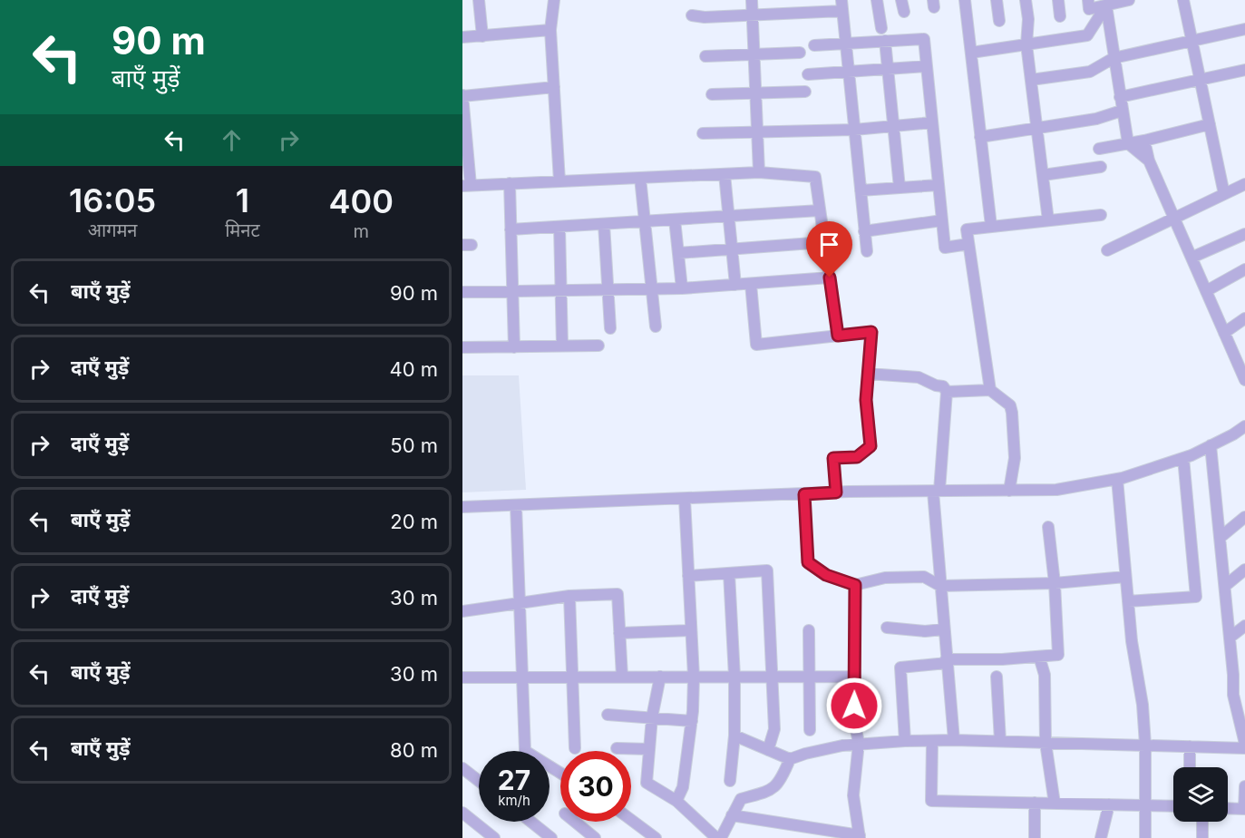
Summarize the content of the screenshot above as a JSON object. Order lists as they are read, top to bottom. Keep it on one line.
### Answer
{"page":{"turn":["90 m","बाएँ मुड़ें"],"eta":["16:05","आगमन","1","मिनट","400","m"],"list":[{"name":"बाएँ मुड़ें","value":"90 m"},{"name":"दाएँ मुड़ें","value":"40 m"},{"name":"दाएँ मुड़ें","value":"50 m"},{"name":"बाएँ मुड़ें","value":"20 m"},{"name":"दाएँ मुड़ें","value":"30 m"},{"name":"बाएँ मुड़ें","value":"30 m"},{"name":"बाएँ मुड़ें","value":"80 m"}],"speed":"27 km/h","limit":"30"}}
